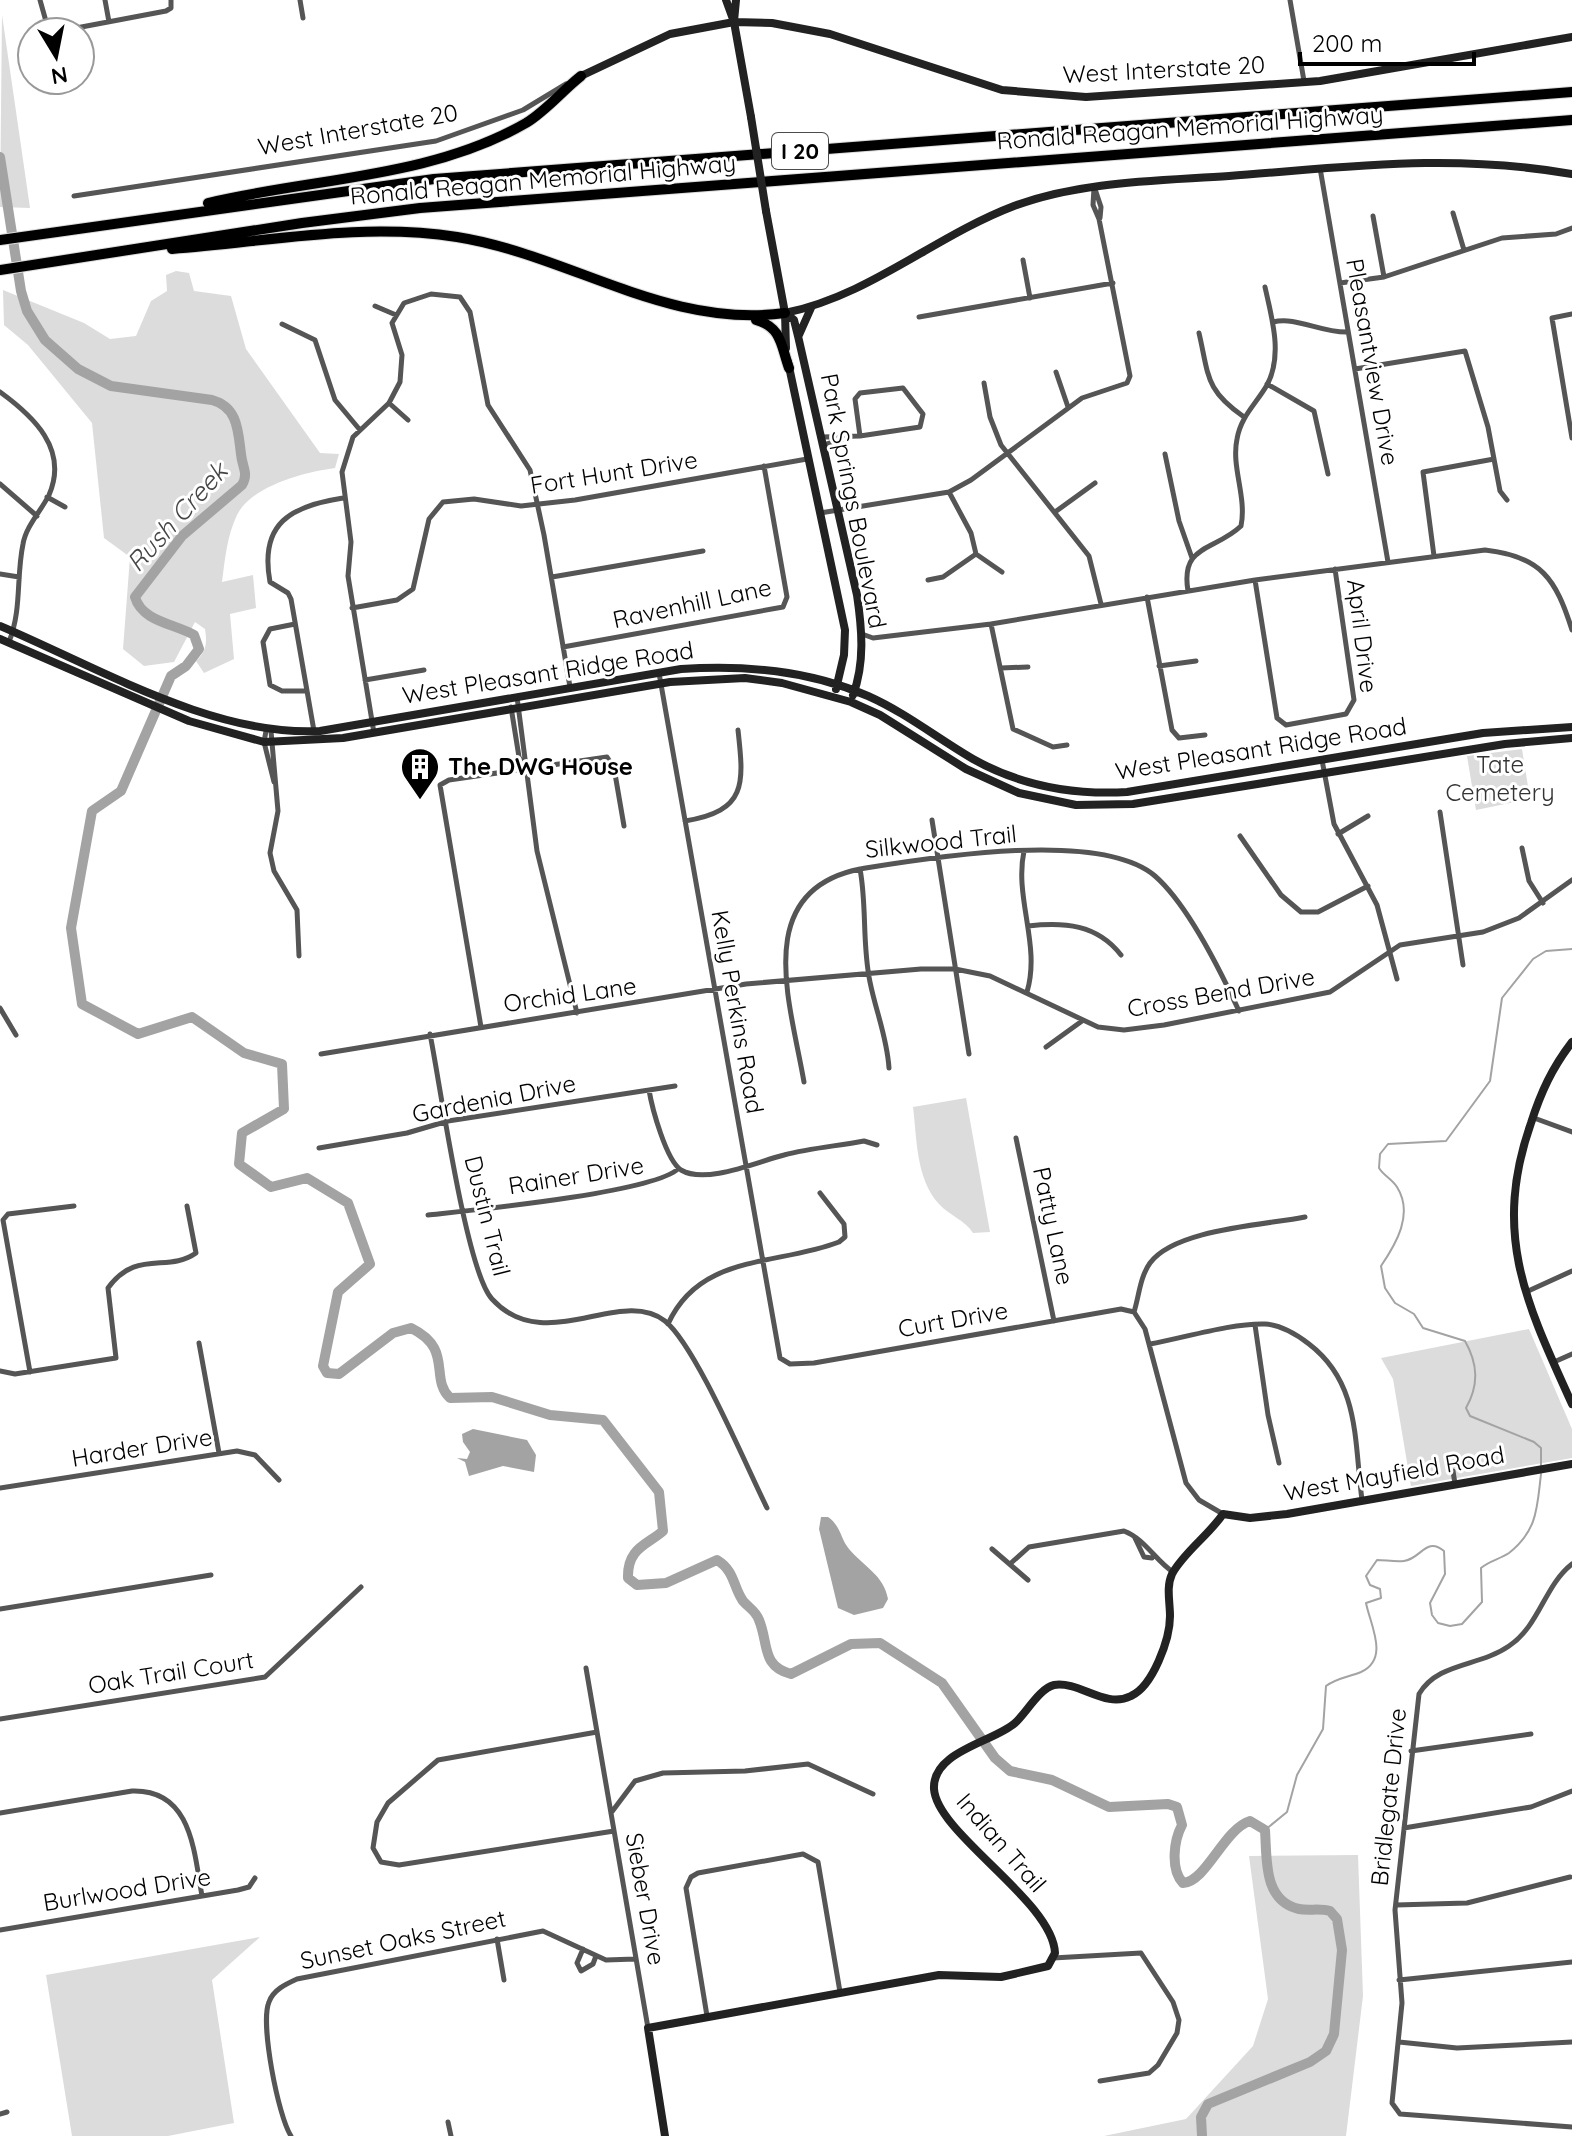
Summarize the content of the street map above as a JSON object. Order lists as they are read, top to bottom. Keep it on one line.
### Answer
{"streets":{"highway":["Ronald Reagan Memorial Highway","I 20"],"main road":["West Interstate 20","Park Springs Boulevard","West Pleasant Ridge Road","West Mayfield Road","Indian Trail","Sieber Drive"],"street":["Pleasantview Drive","Fort Hunt Drive","Ravenhill Lane","April Drive","Silkwood Trail","Cross Bend Drive","Orchid Lane","Kelly Perkins Road","Gardenia Drive","Rainer Drive","Dustin Trail","Patty Lane","Curt Drive","Harder Drive","Oak Trail Court","Bridlegate Drive","Burlwood Drive","Sunset Oaks Street"]},"crossings":[["West Interstate 20","Park Springs Boulevard"],["Fort Hunt Drive","Park Springs Boulevard"],["Fort Hunt Drive","Ravenhill Lane"],["Park Springs Boulevard","West Pleasant Ridge Road"],["West Pleasant Ridge Road","Kelly Perkins Road"],["Silkwood Trail","Cross Bend Drive"],["Cross Bend Drive","Orchid Lane"],["Cross Bend Drive","Kelly Perkins Road"],["Orchid Lane","Kelly Perkins Road"],["Orchid Lane","Dustin Trail"],["Kelly Perkins Road","Curt Drive"],["Gardenia Drive","Dustin Trail"],["Rainer Drive","Dustin Trail"],["Patty Lane","Curt Drive"],["Sieber Drive","Sunset Oaks Street"]],"water":["Rush Creek"],"parks":["Tate Cemetery"],"places":{"building":["The DWG House"]},"scale_bar":"200 m","north":"bottom"}
